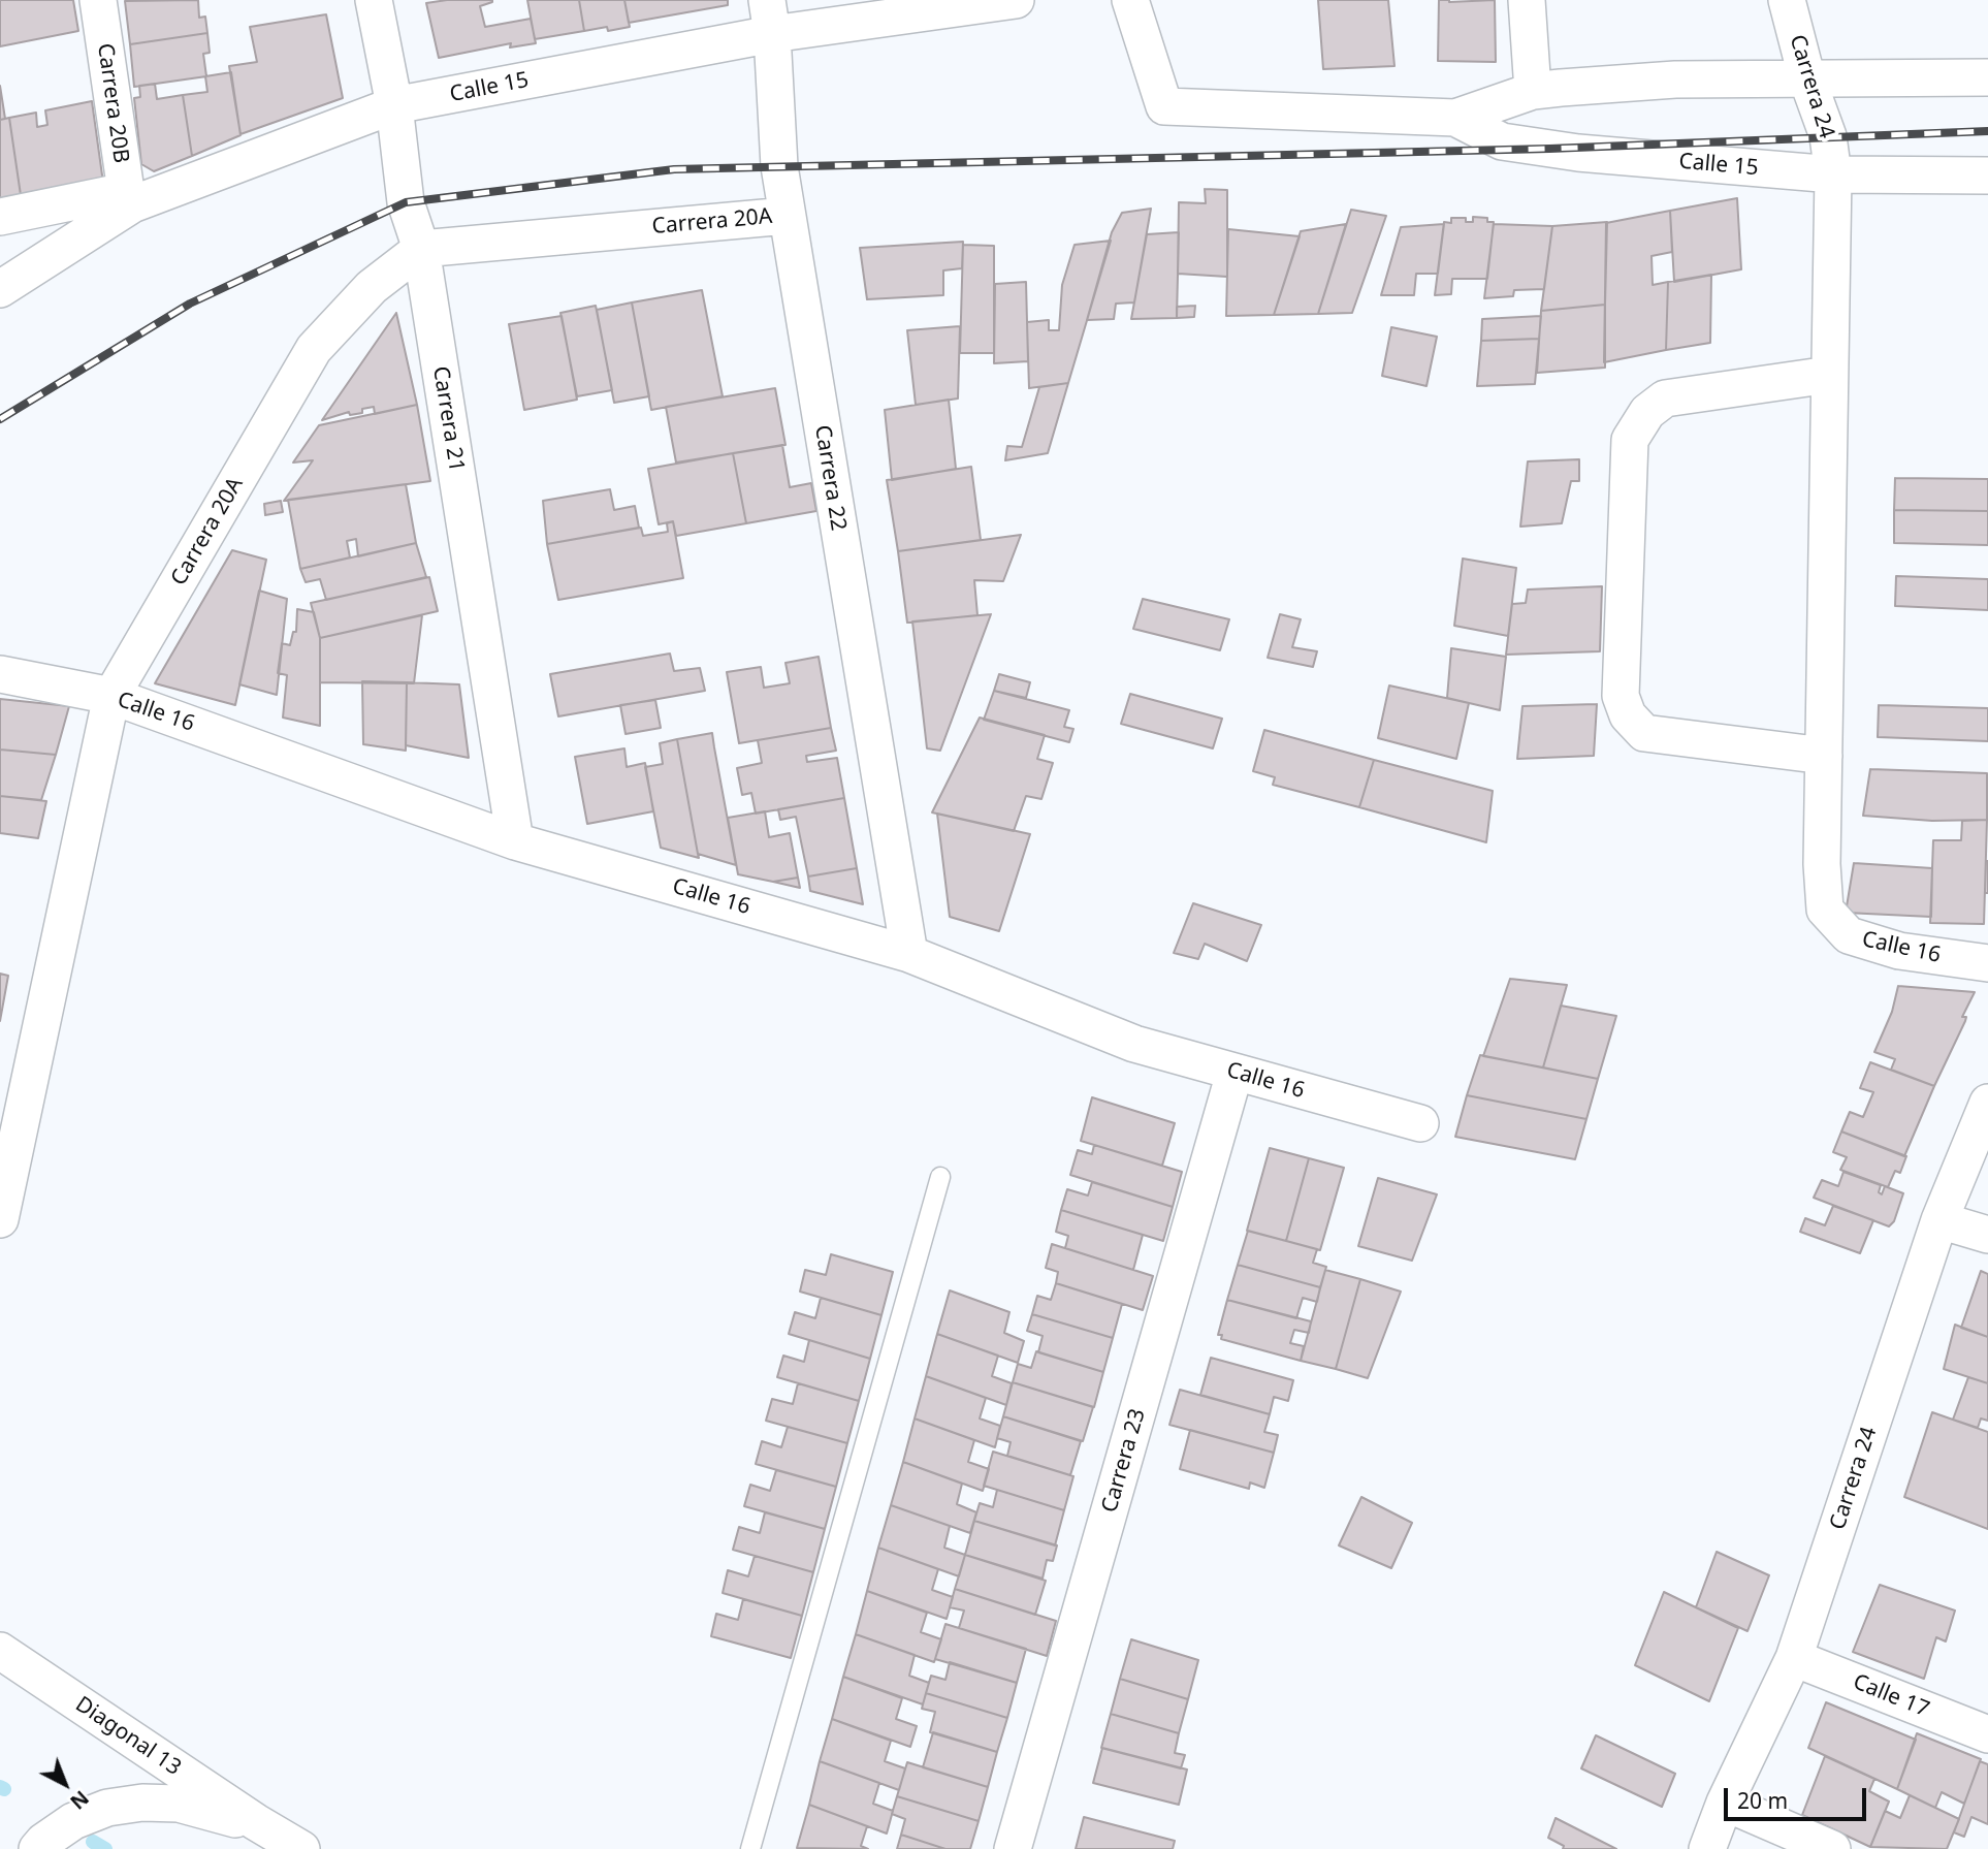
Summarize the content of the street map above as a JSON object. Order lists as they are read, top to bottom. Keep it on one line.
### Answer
{"streets":{"street":["Carrera 24","Calle 15","Carrera 20B","Carrera 20A","Carrera 21","Carrera 22","Calle 16","Carrera 23","Calle 17","Diagonal 13"]},"crossings":[["Carrera 24","Calle 15"],["Carrera 24","Calle 16"],["Carrera 24","Calle 17"],["Calle 15","Carrera 20B"],["Calle 15","Carrera 21"],["Calle 15","Carrera 22"],["Carrera 20A","Carrera 21"],["Carrera 20A","Carrera 22"],["Carrera 20A","Calle 16"],["Carrera 21","Calle 16"],["Carrera 22","Calle 16"],["Calle 16","Carrera 23"]],"scale_bar":"20 m","north":"bottom right"}
